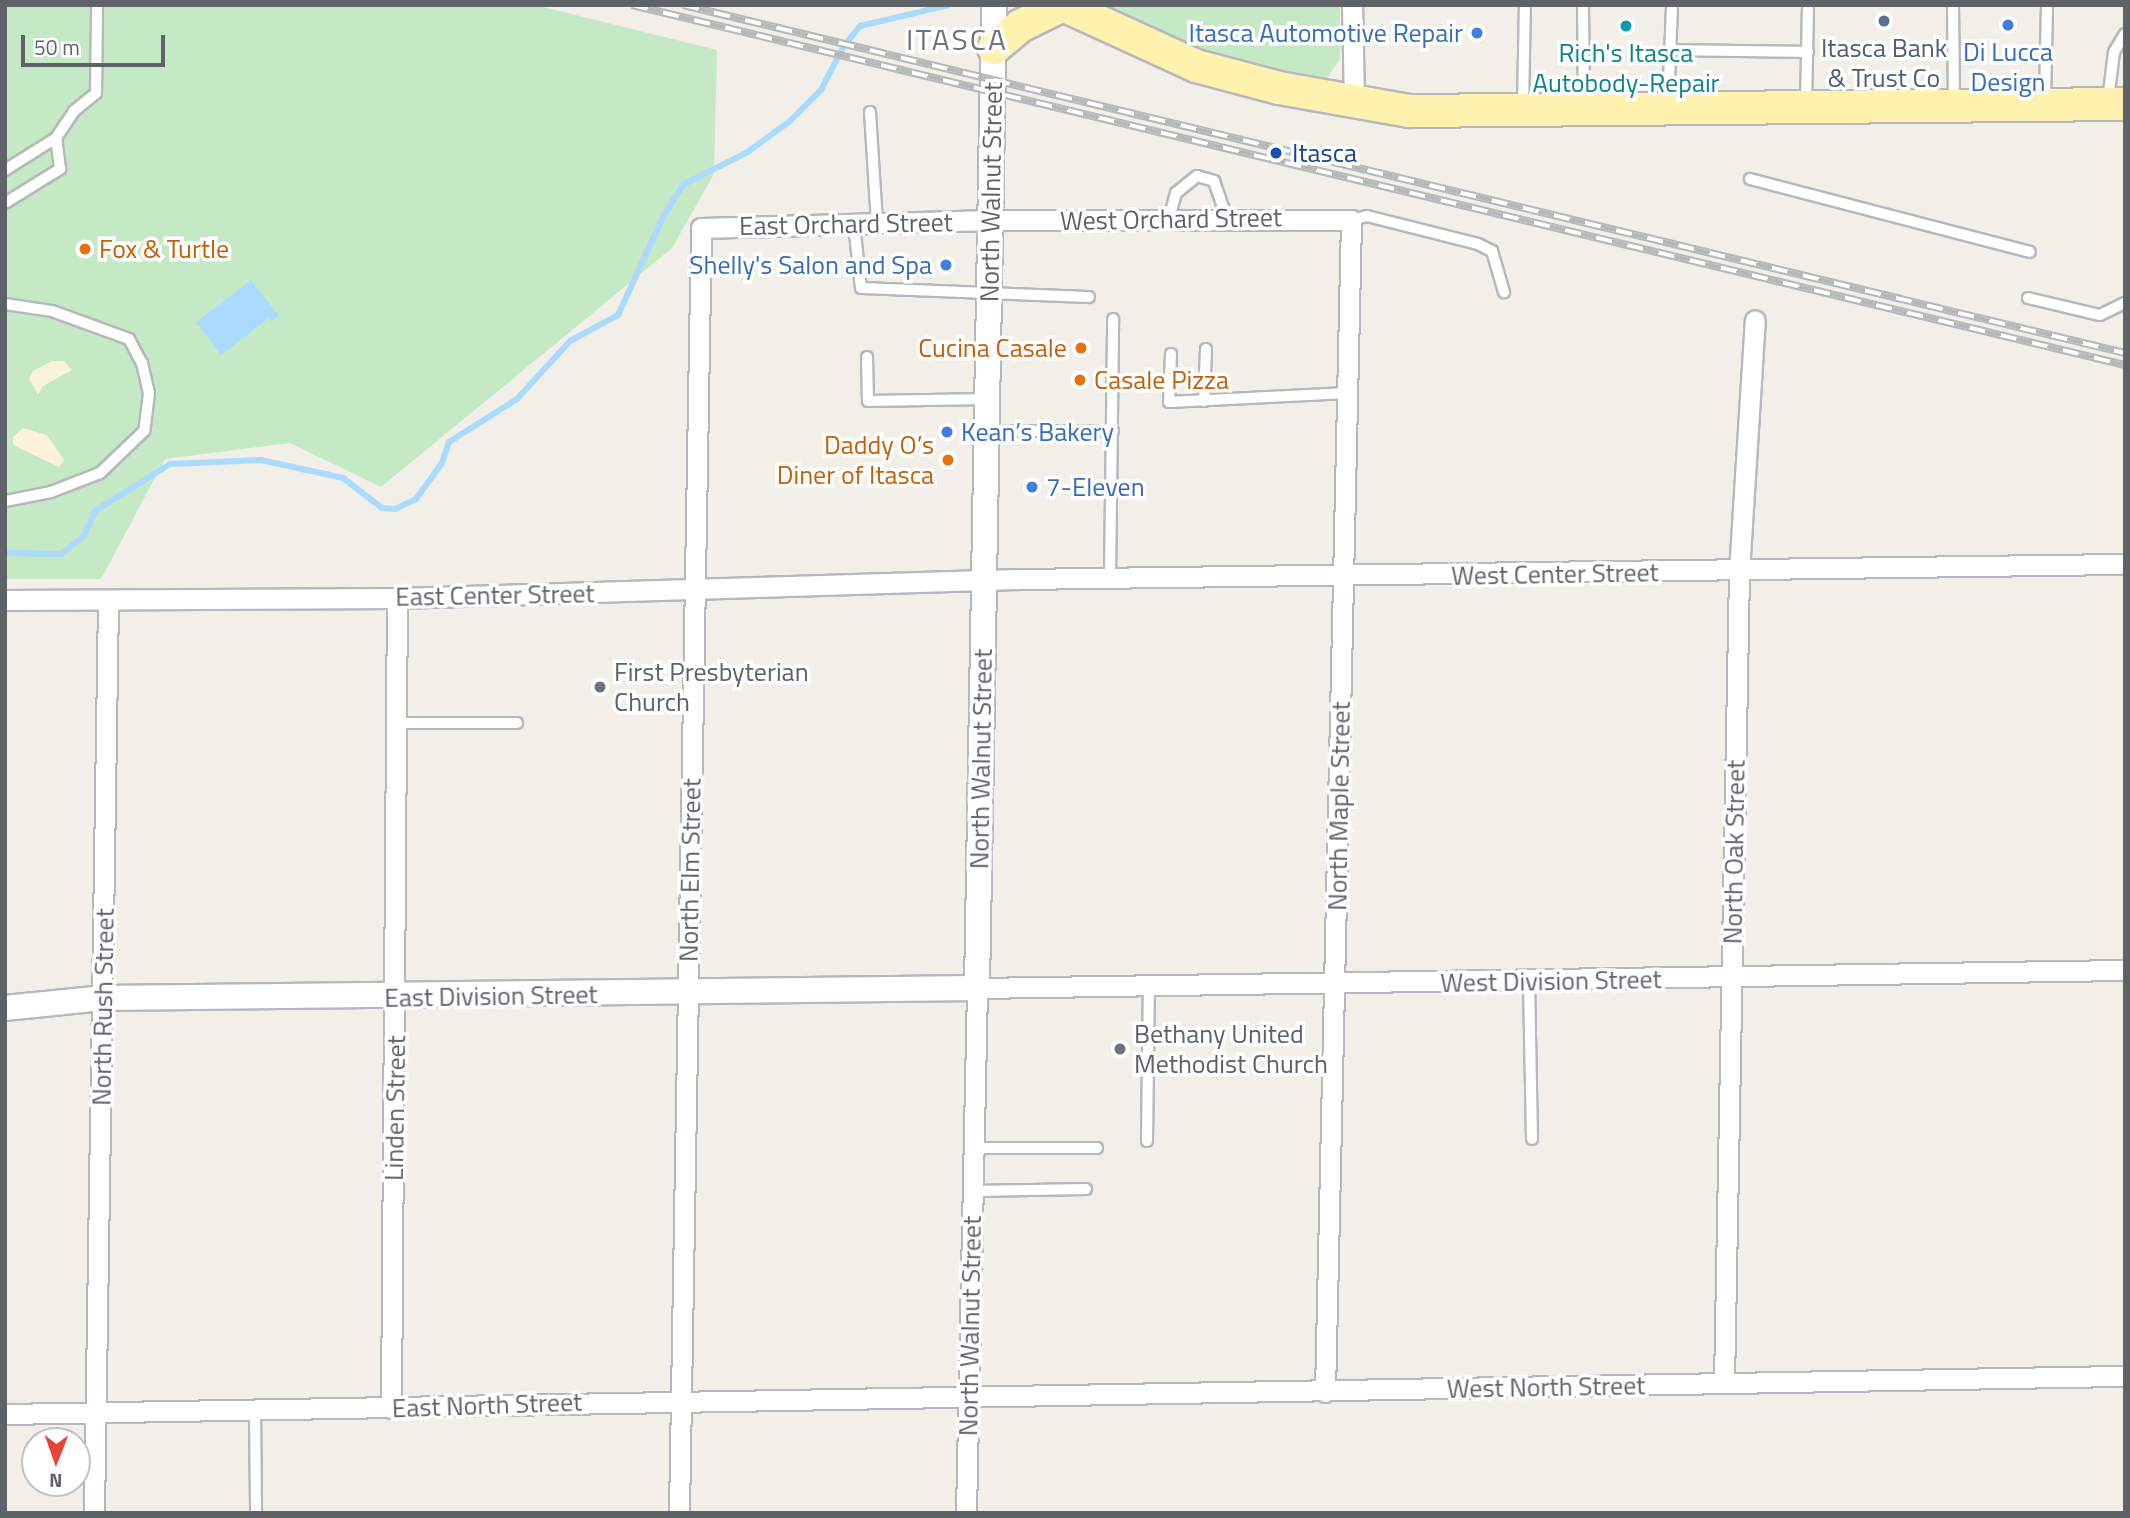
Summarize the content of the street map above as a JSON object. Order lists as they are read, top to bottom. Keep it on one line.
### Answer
{"streets":{"street":["North Walnut Street","West Orchard Street","East Orchard Street","West Center Street","East Center Street","North Maple Street","North Oak Street","North Elm Street","West Division Street","East Division Street","North Rush Street","Linden Street","West North Street","East North Street"]},"crossings":[["North Walnut Street","West Orchard Street"],["North Walnut Street","East Orchard Street"],["North Walnut Street","West Center Street"],["North Walnut Street","East Center Street"],["North Walnut Street","West Division Street"],["North Walnut Street","East Division Street"],["North Walnut Street","West North Street"],["North Walnut Street","East North Street"],["West Orchard Street","East Orchard Street"],["West Orchard Street","North Maple Street"],["East Orchard Street","North Elm Street"],["West Center Street","East Center Street"],["West Center Street","North Maple Street"],["West Center Street","North Oak Street"],["East Center Street","North Elm Street"],["East Center Street","North Rush Street"],["East Center Street","Linden Street"],["North Maple Street","West Division Street"],["North Maple Street","West North Street"],["North Oak Street","West Division Street"],["North Oak Street","West North Street"],["North Elm Street","East Division Street"],["North Elm Street","East North Street"],["West Division Street","East Division Street"],["East Division Street","North Rush Street"],["East Division Street","Linden Street"],["North Rush Street","East North Street"],["Linden Street","East North Street"],["West North Street","East North Street"]],"districts":["ITASCA"],"places":["Itasca Bank & Trust Co","Di Lucca Design","Rich's Itasca Autobody-Repair","Itasca Automotive Repair","Itasca","Fox & Turtle","Shelly's Salon and Spa","Cucina Casale","Casale Pizza","Kean’s Bakery","Daddy O’s Diner of Itasca","7-Eleven","First Presbyterian Church","Bethany United Methodist Church"],"scale_bar":"50 m","north":"bottom"}
